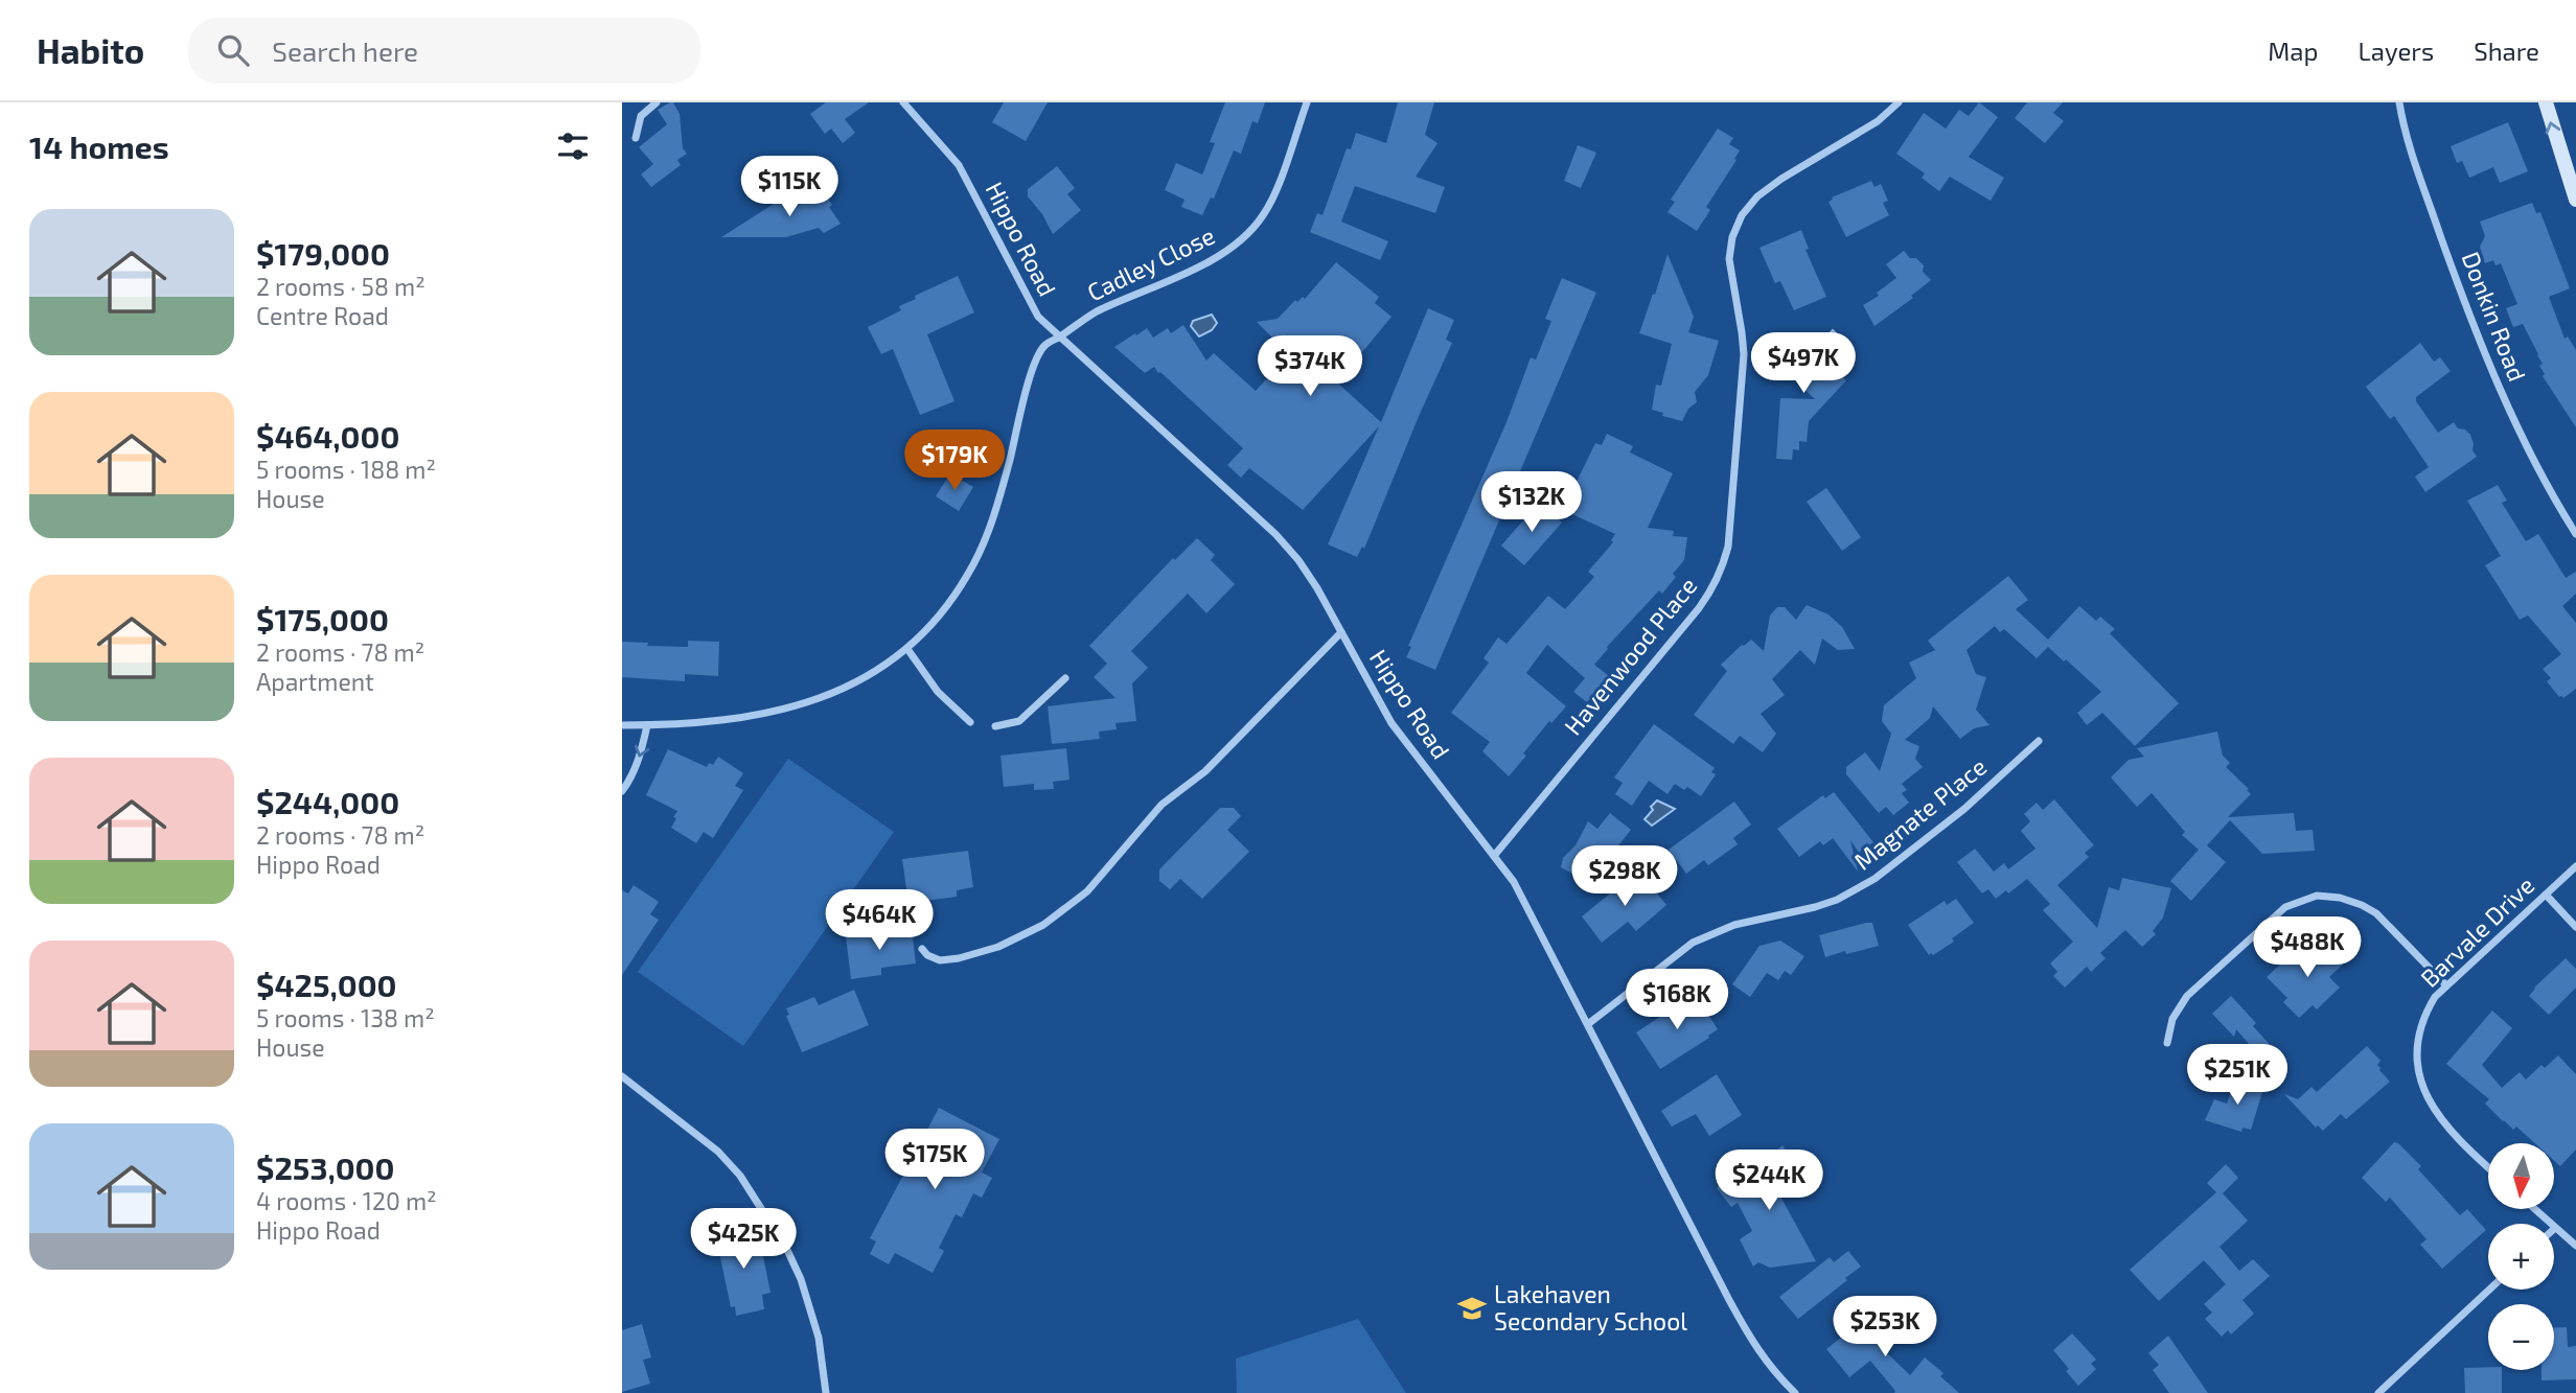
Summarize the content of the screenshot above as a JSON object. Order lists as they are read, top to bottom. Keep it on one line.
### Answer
{"streets":{"street":["Hippo Road","Cadley Close","Donkin Road","Havenwood Place","Magnate Place","Barvale Drive"]},"crossings":[["Hippo Road","Cadley Close"],["Hippo Road","Havenwood Place"],["Hippo Road","Magnate Place"]],"places":{"school or university":["Lakehaven Secondary School"]},"north":"bottom","page":{"header":"Habito","search":"Search here","nav":["Map","Layers","Share"],"heading":"14 homes","price":["$115K","$497K","$374K","$179K","$132K","$298K","$464K","$488K","$168K","$251K","$175K","$244K","$425K","$253K"],"list":[{"name":"$179,000","note":"2 rooms · 58 m² · Centre Road"},{"name":"$464,000","note":"5 rooms · 188 m² · House"},{"name":"$175,000","note":"2 rooms · 78 m² · Apartment"},{"name":"$244,000","note":"2 rooms · 78 m² · Hippo Road"},{"name":"$425,000","note":"5 rooms · 138 m² · House"},{"name":"$253,000","note":"4 rooms · 120 m² · Hippo Road"}],"map_buttons":["+","−"]}}
